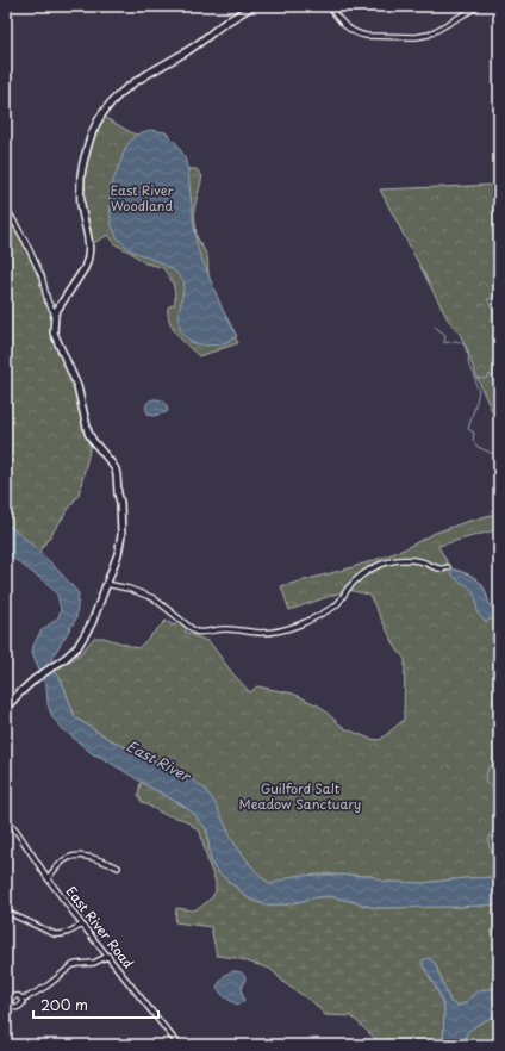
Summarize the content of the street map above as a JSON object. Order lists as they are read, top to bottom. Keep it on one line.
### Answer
{"streets":{"street":["East River Road"]},"water":["East River"],"parks":["East River Woodland","Guilford Salt Meadow Sanctuary"],"scale_bar":"200 m"}
